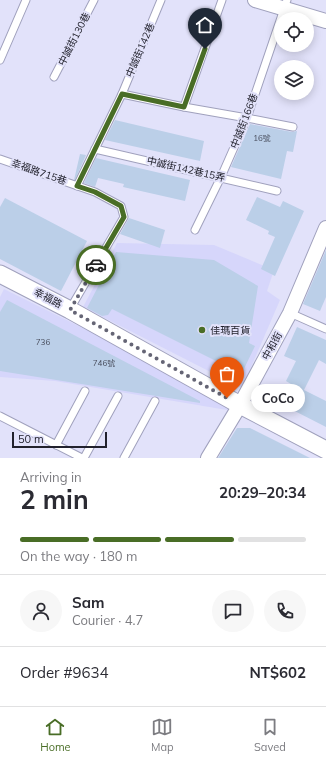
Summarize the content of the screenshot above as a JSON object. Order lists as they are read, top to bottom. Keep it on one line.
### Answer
{"streets":{"street":["幸福路","中和街"],"lane":["中誠街130巷","中誠街142巷","中誠街166巷","中誠街142巷15弄","幸福路715巷"]},"crossings":[["中誠街142巷","中誠街142巷15弄"],["中誠街142巷","幸福路715巷"],["中誠街166巷","中誠街142巷15弄"],["幸福路715巷","幸福路"],["幸福路","中和街"]],"places":["佳瑪百貨","CoCo"],"house_numbers":["16號","736","746號"],"scale_bar":"50 m","page":{"bubble":"CoCo","scale":"50 m","heading":["2 min","Arriving in","20:29–20:34"],"panel":["Sam","Courier · 4.7","Order #9634","NT$602"],"bar":"On the way · 180 m","tabs":["Home","Map","Saved"]}}
